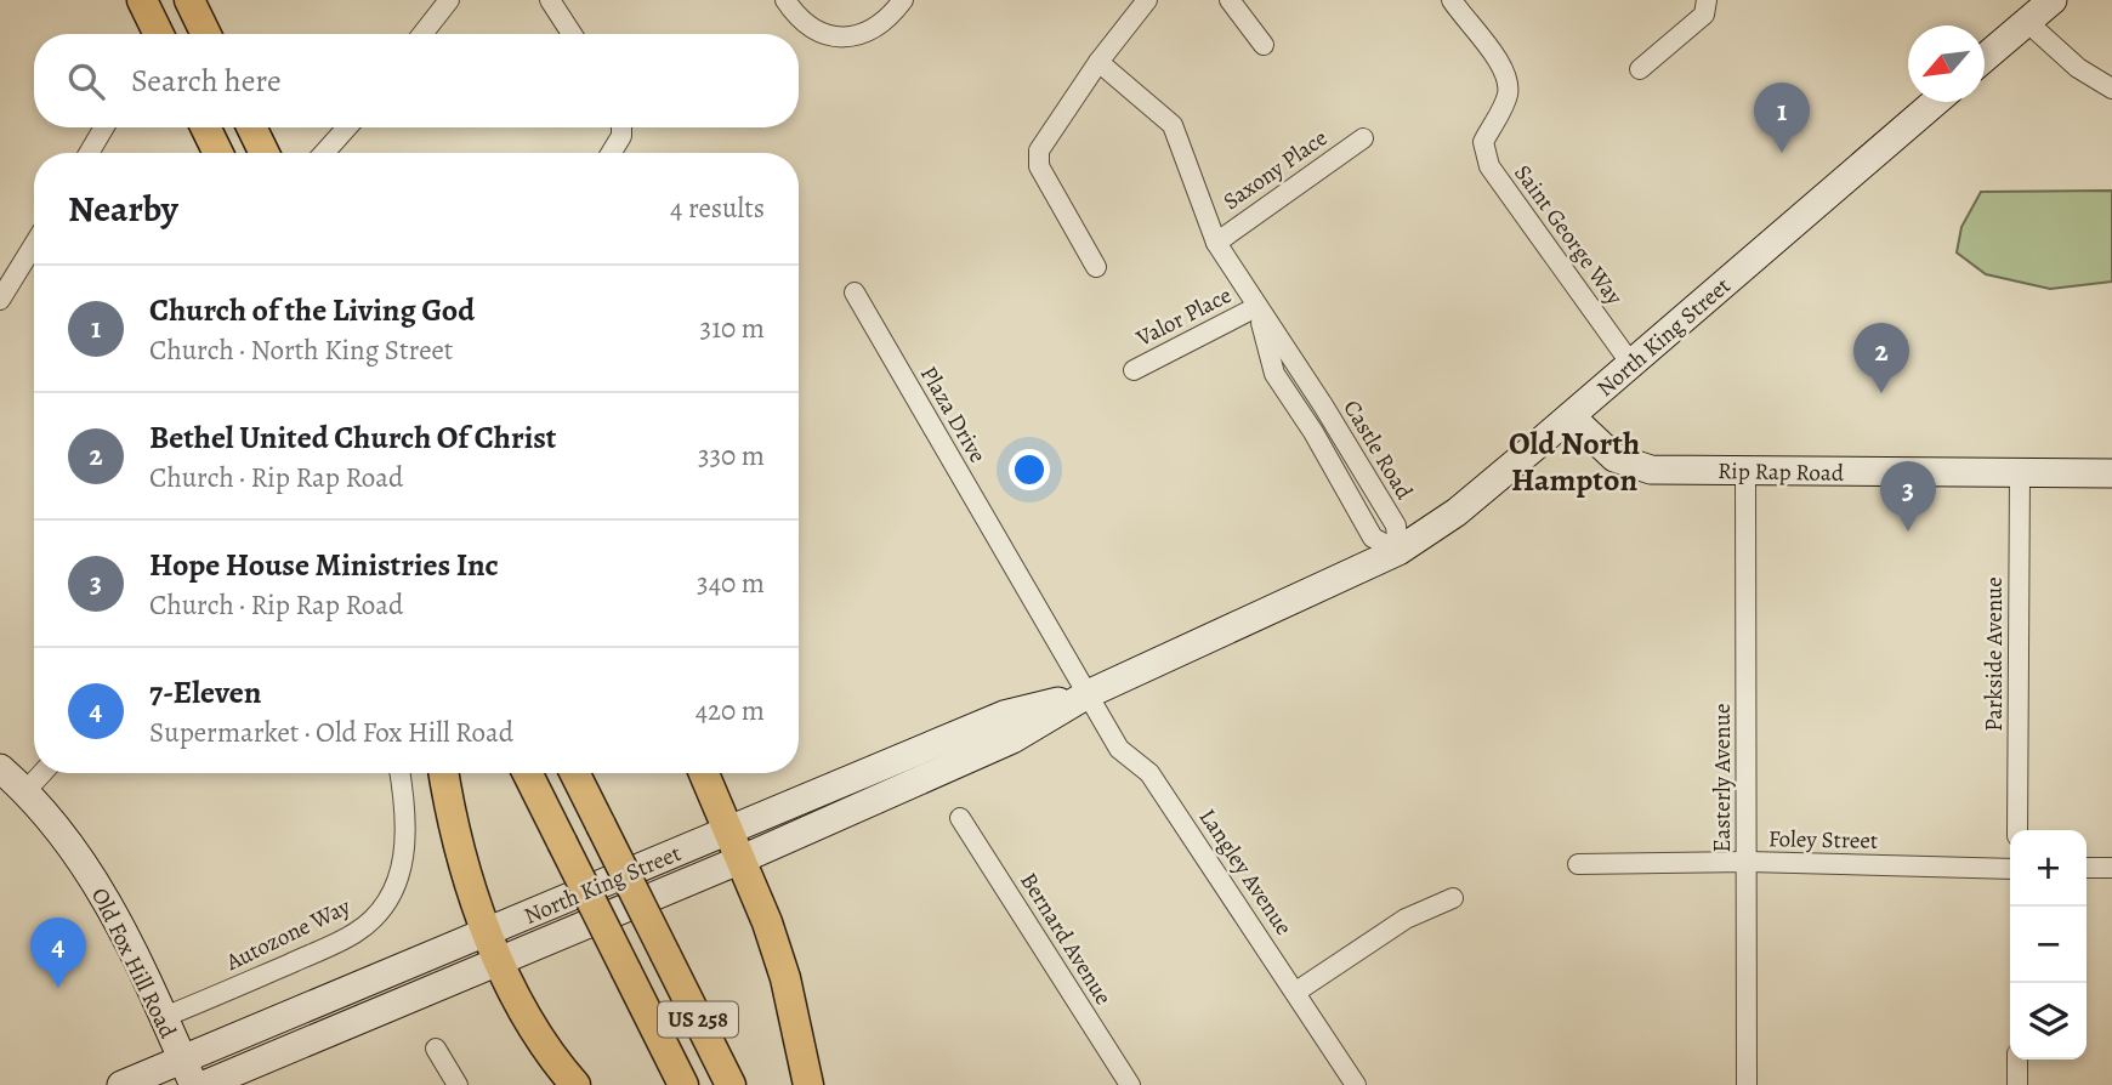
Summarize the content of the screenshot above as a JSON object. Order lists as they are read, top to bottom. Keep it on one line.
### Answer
{"streets":{"main road":["North King Street","Rip Rap Road","Old Fox Hill Road","US 258"],"street":["Saxony Place","Saint George Way","Valor Place","Plaza Drive","Castle Road","Parkside Avenue","Easterly Avenue","Foley Street","Langley Avenue","Autozone Way","Bernard Avenue"]},"crossings":[["Saxony Place","Castle Road"],["Saint George Way","North King Street"],["Valor Place","Castle Road"],["North King Street","Plaza Drive"],["North King Street","Castle Road"],["North King Street","Rip Rap Road"],["North King Street","Langley Avenue"],["North King Street","Old Fox Hill Road"],["Plaza Drive","Langley Avenue"],["Rip Rap Road","Parkside Avenue"],["Rip Rap Road","Easterly Avenue"],["Easterly Avenue","Foley Street"],["Autozone Way","Old Fox Hill Road"]],"districts":["Old North Hampton"],"north":"bottom left","page":{"search":"Search here","pins":["1","2","3","4"],"heading":["Nearby","4 results"],"list":[{"mark":"1","name":"Church of the Living God","note":"Church · North King Street","value":"310 m"},{"mark":"2","name":"Bethel United Church Of Christ","note":"Church · Rip Rap Road","value":"330 m"},{"mark":"3","name":"Hope House Ministries Inc","note":"Church · Rip Rap Road","value":"340 m"},{"mark":"4","name":"7-Eleven","note":"Supermarket · Old Fox Hill Road","value":"420 m"}],"map_buttons":["+","−"]}}
